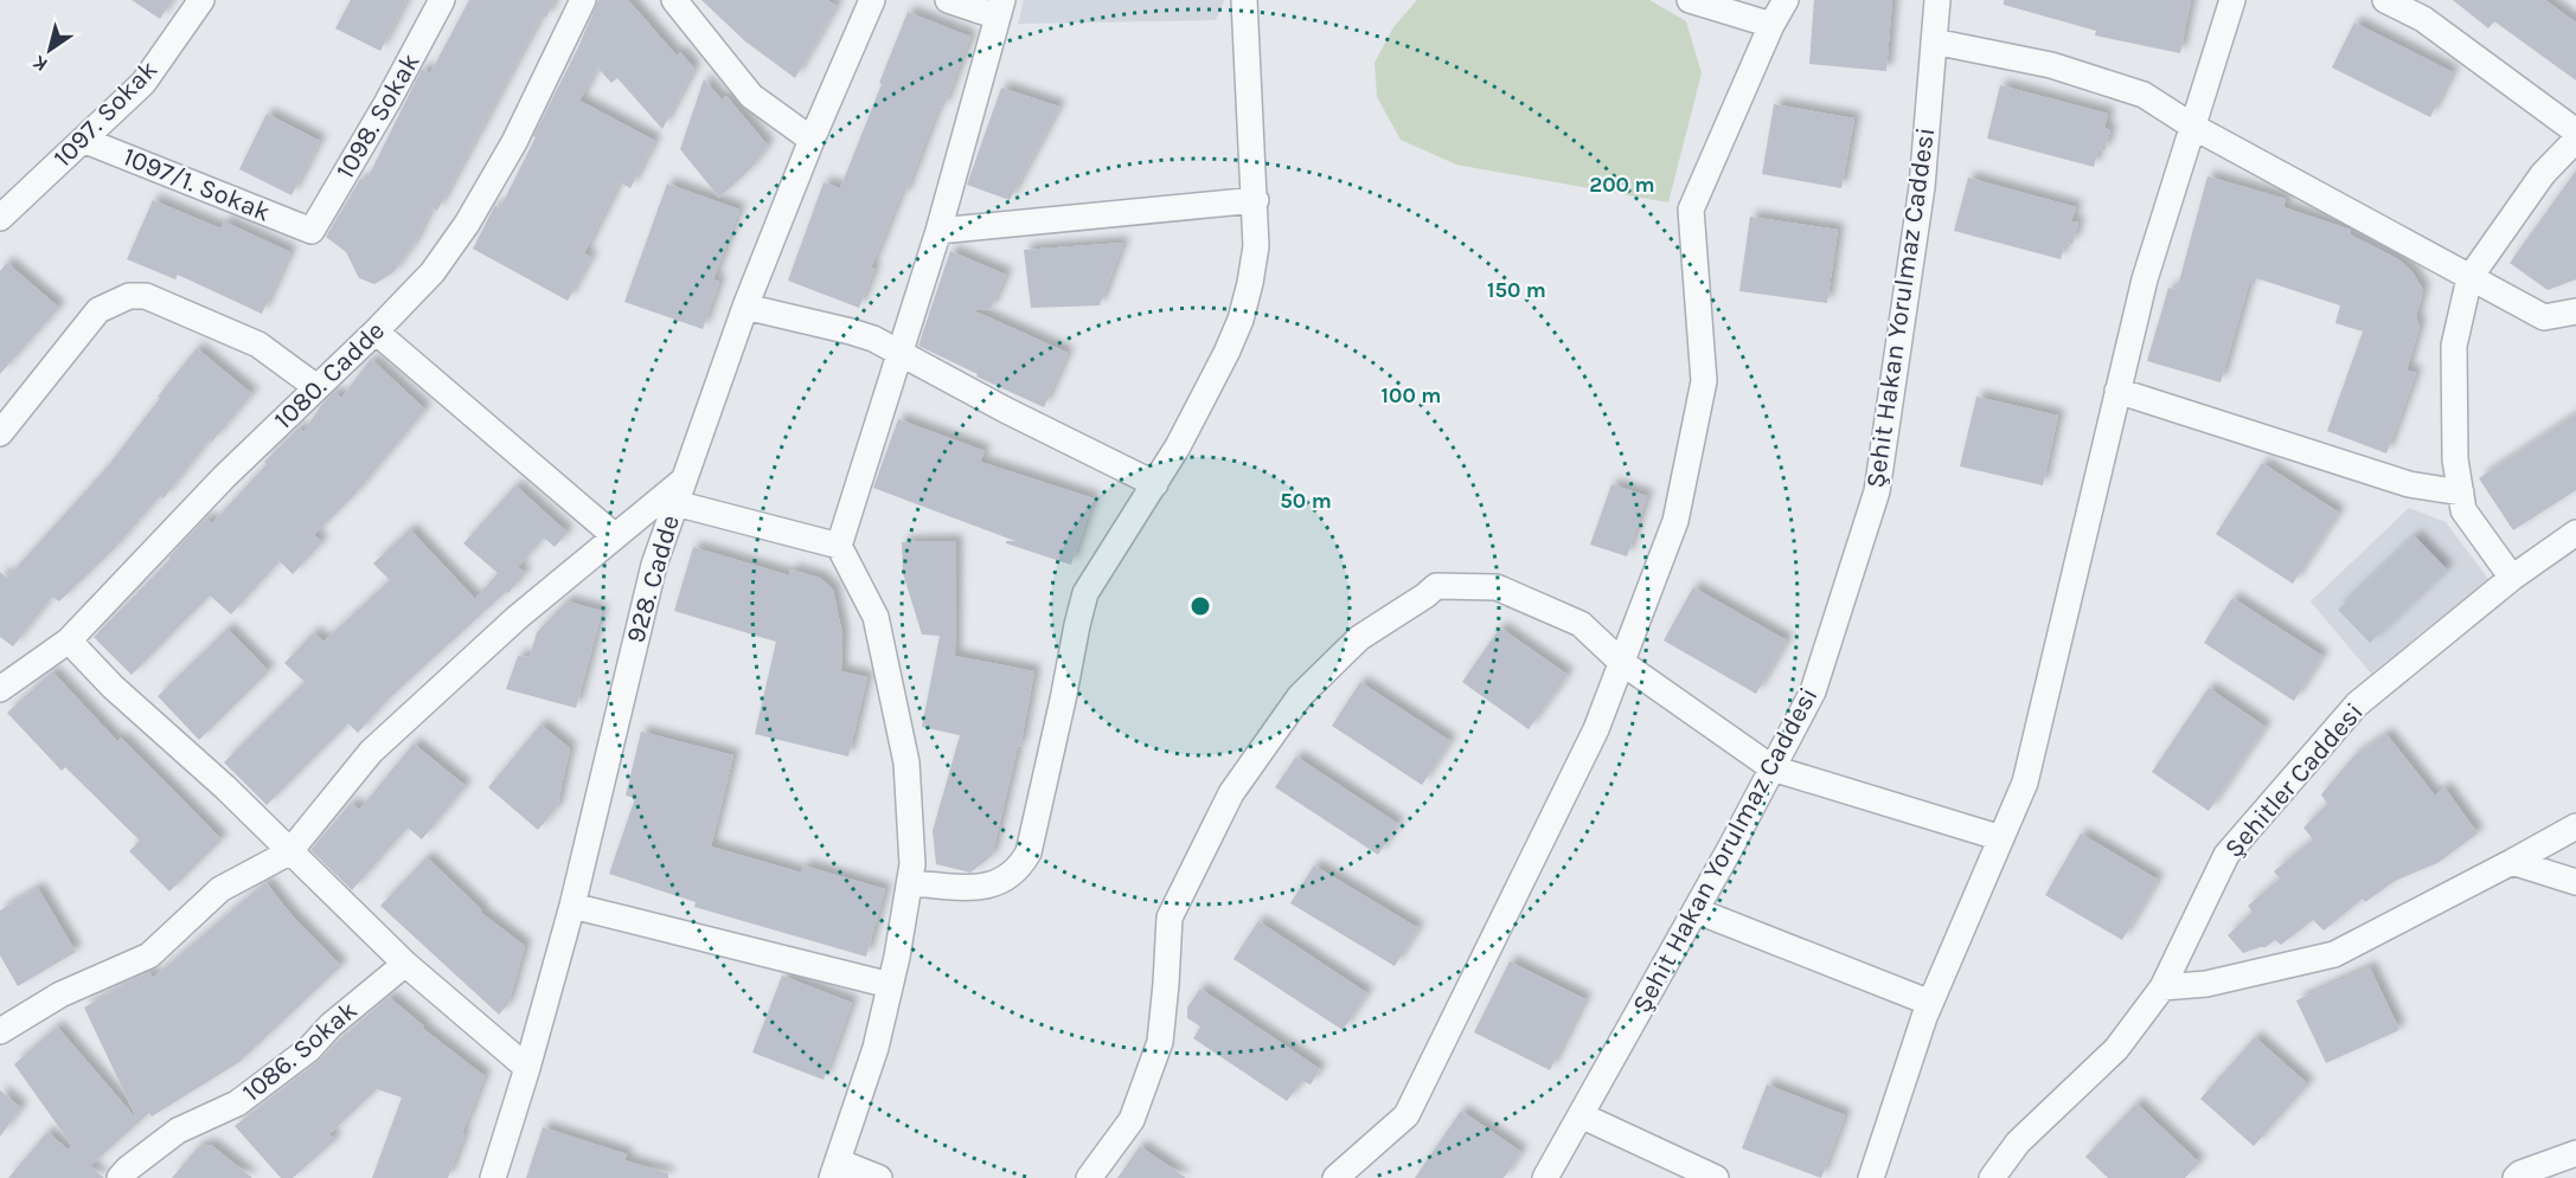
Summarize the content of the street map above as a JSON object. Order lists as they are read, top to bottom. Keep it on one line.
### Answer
{"streets":{"street":["1097. Sokak","1098. Sokak","1097/1. Sokak","Şehit Hakan Yorulmaz Caddesi","1080. Cadde","928. Cadde","Şehitler Caddesi","1086. Sokak"]},"crossings":[["1097. Sokak","1097/1. Sokak"],["1098. Sokak","1097/1. Sokak"]],"north":"bottom left","rings":["200 m","150 m","100 m","50 m"]}
